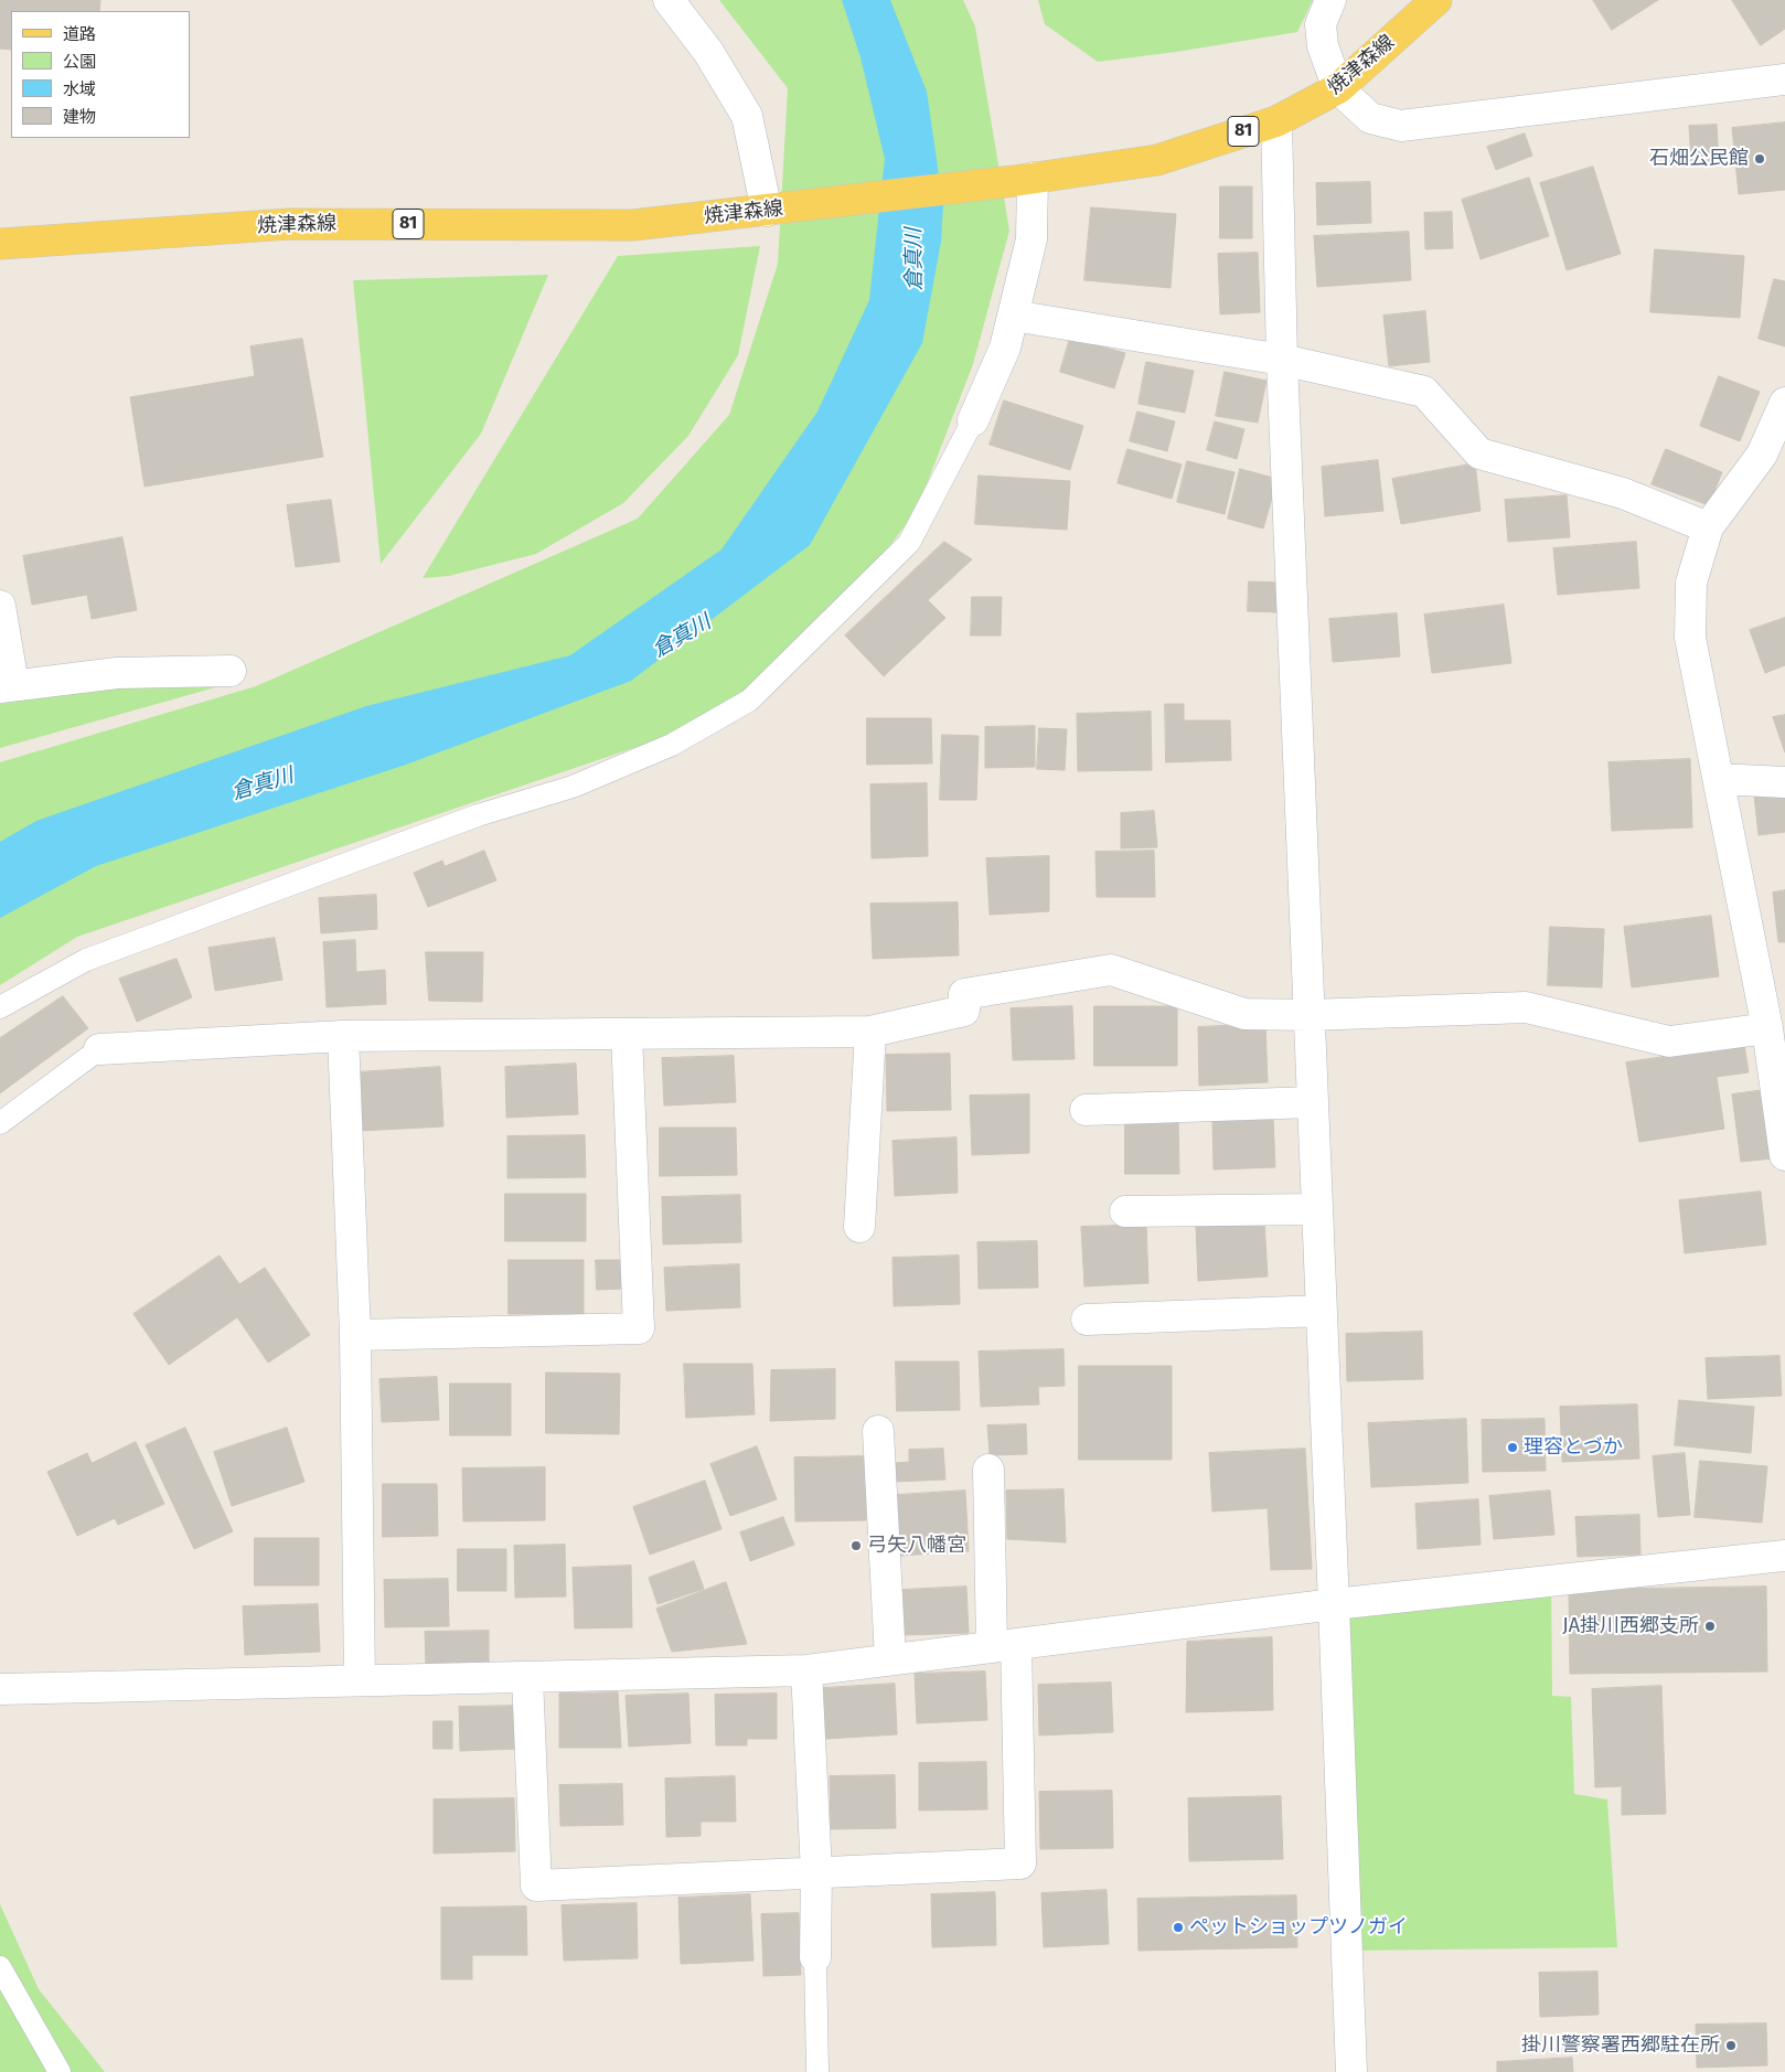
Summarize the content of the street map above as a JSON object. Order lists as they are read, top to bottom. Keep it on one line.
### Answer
{"streets":{"main road":["焼津森線","81"]},"water":["倉真川"],"places":["石畑公民館","理容とづか","弓矢八幡宮","JA掛川西郷支所","ペットショップツノガイ","掛川警察署西郷駐在所"],"legend":["道路","公園","水域","建物"]}
